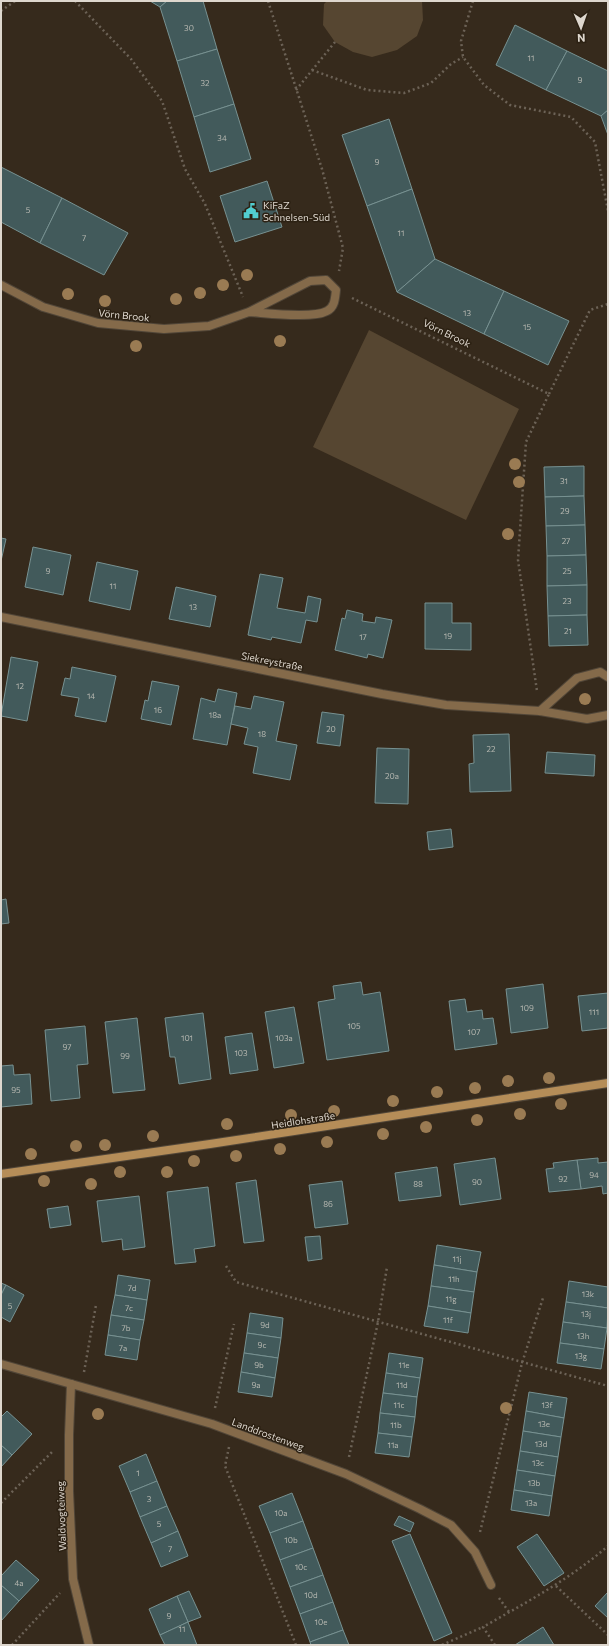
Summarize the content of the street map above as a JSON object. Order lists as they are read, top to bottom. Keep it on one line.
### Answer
{"streets":{"main road":["Heidlohstraße"],"street":["Vörn Brook","Siekreystraße","Landdrostenweg","Waldvogteiweg"]},"crossings":[["Landdrostenweg","Waldvogteiweg"]],"places":{"public building":["KiFaZ Schnelsen-Süd"]},"house_numbers":["30","11","9","32","34","9","5","11","7","13","15","31","29","27","9","25","11","23","13","21","19","17","12","14","16","18a","20","18","22","20a","109","111","105","107","101","103a","97","103","99","95","94","92","90","88","86","11j","11h","7d","13k","11g","5","7c","13j","11f","9d","7b","13h","9c","7a","13g","9b","11e","9a","11d","11c","13f","13e","11b","13d","11a","13c","1","13b","3","13a","10a","5","10b","7","10c","4a","10d","9","10e","11"],"north":"bottom"}
